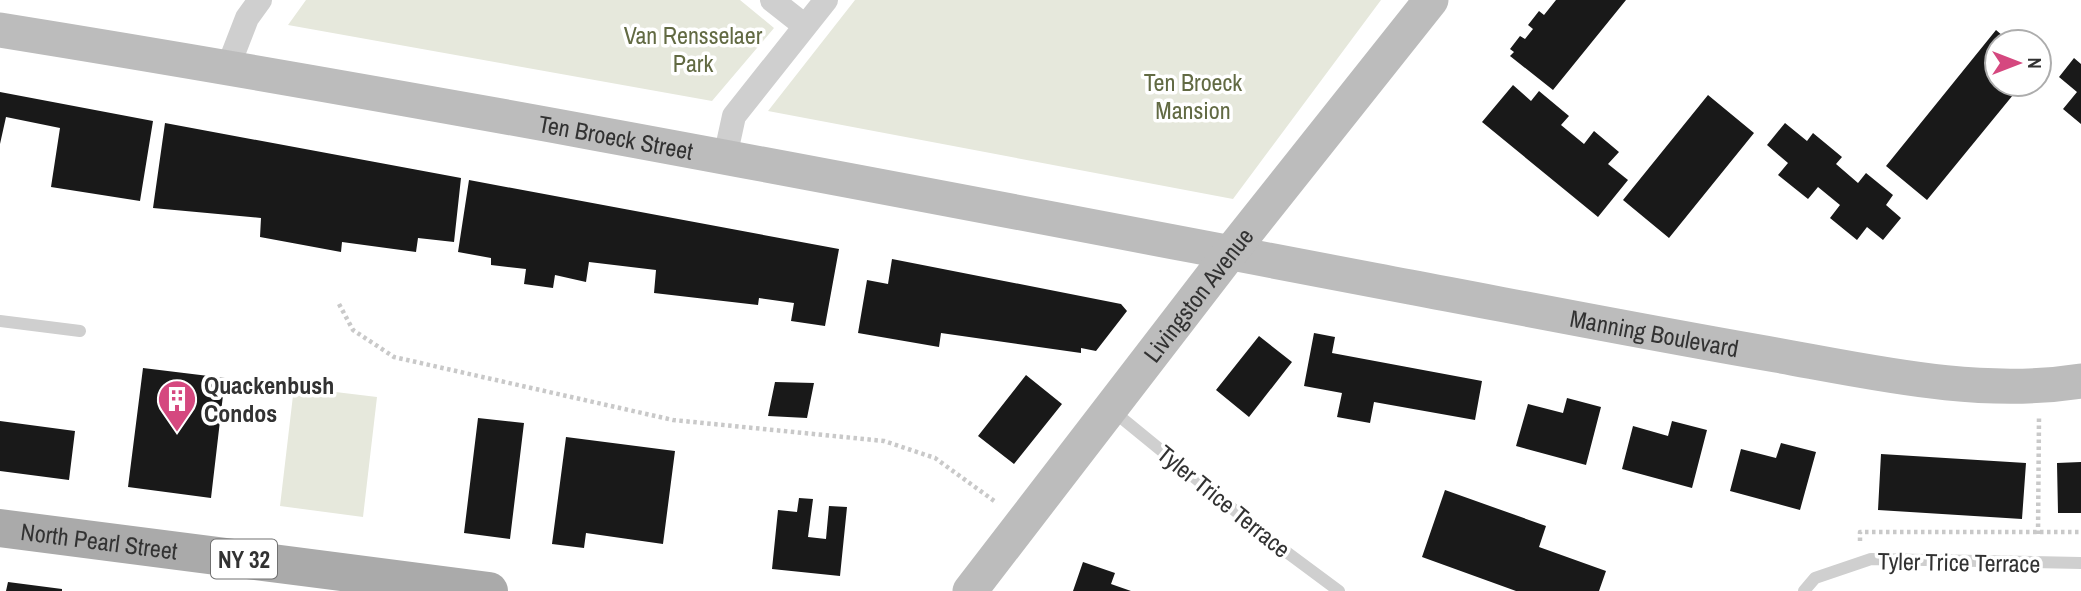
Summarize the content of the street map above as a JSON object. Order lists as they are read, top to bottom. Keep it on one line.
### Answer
{"streets":{"main road":["North Pearl Street","NY 32"],"street":["Ten Broeck Street","Livingston Avenue","Manning Boulevard"],"lane":["Tyler Trice Terrace"]},"crossings":[["Ten Broeck Street","Livingston Avenue"],["Ten Broeck Street","Manning Boulevard"],["Livingston Avenue","Manning Boulevard"],["Livingston Avenue","Tyler Trice Terrace"]],"parks":["Van Rensselaer Park","Ten Broeck Mansion"],"places":{"building":["Quackenbush Condos"]},"north":"right"}
